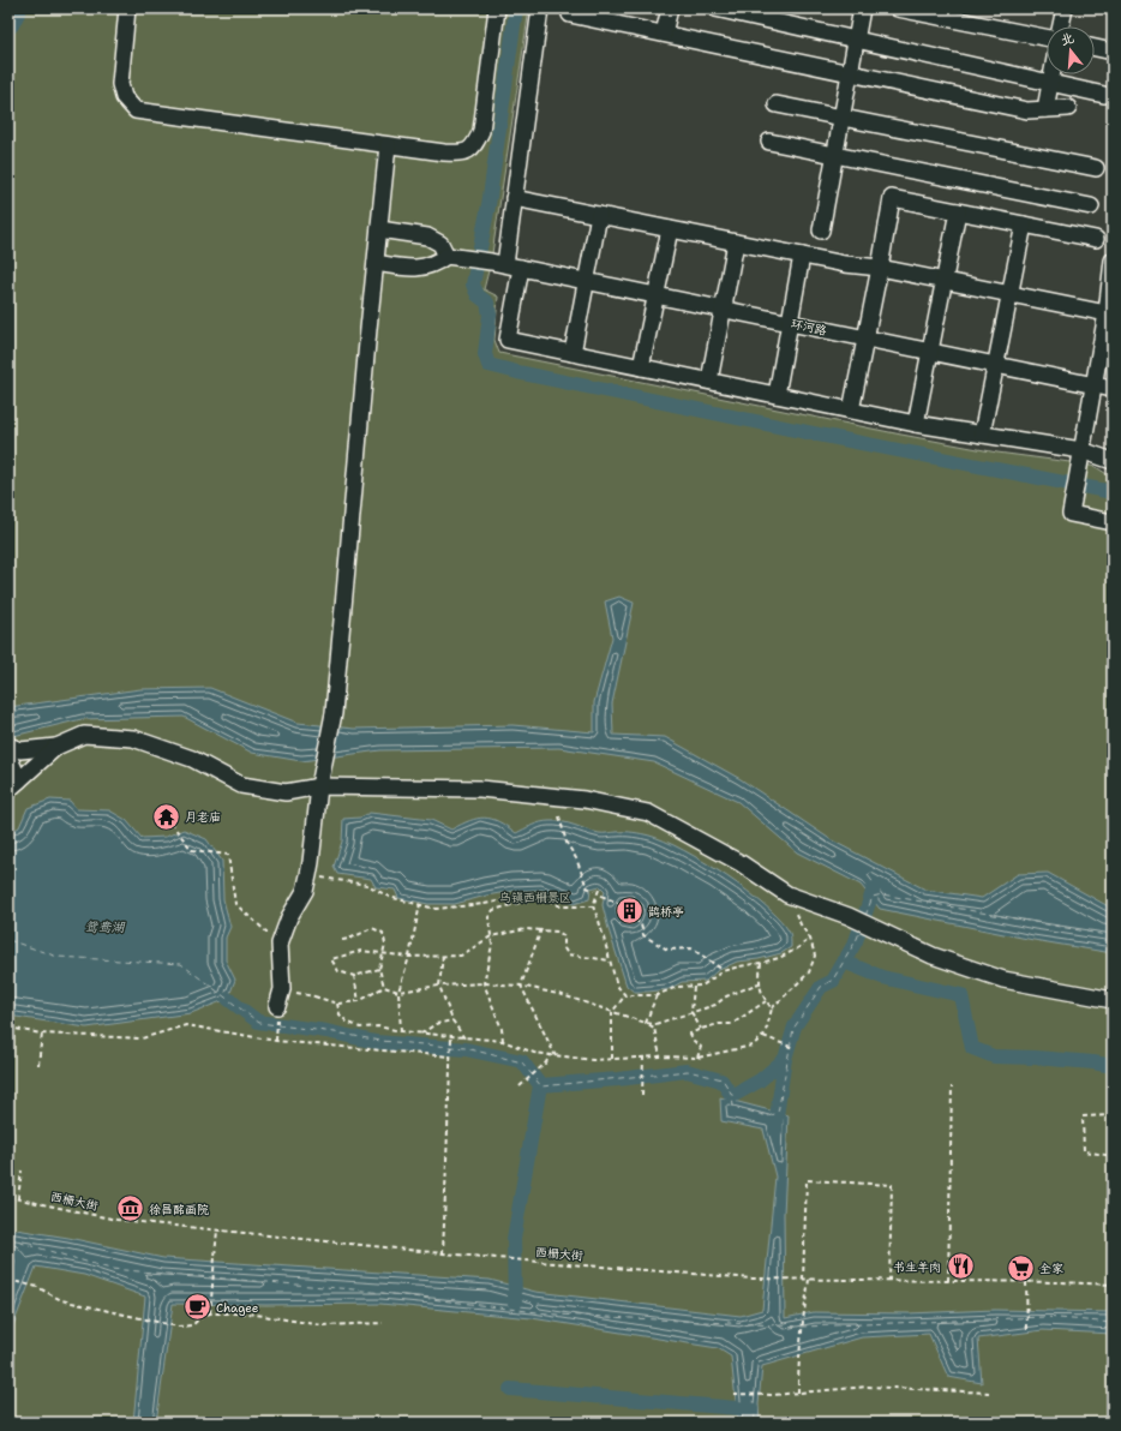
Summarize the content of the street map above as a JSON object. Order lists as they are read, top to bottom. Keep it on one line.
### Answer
{"streets":{"street":["环河路"],"path":["西栅大街"]},"water":["鸳鸯湖"],"parks":["乌镇西栅景区"],"places":{"temple":["月老庙"],"building":["鹊桥亭"],"museum":["徐昌酩画院"],"restaurant":["书生羊肉"],"supermarket":["全家"],"cafe":["Chagee"]},"north":"top"}
